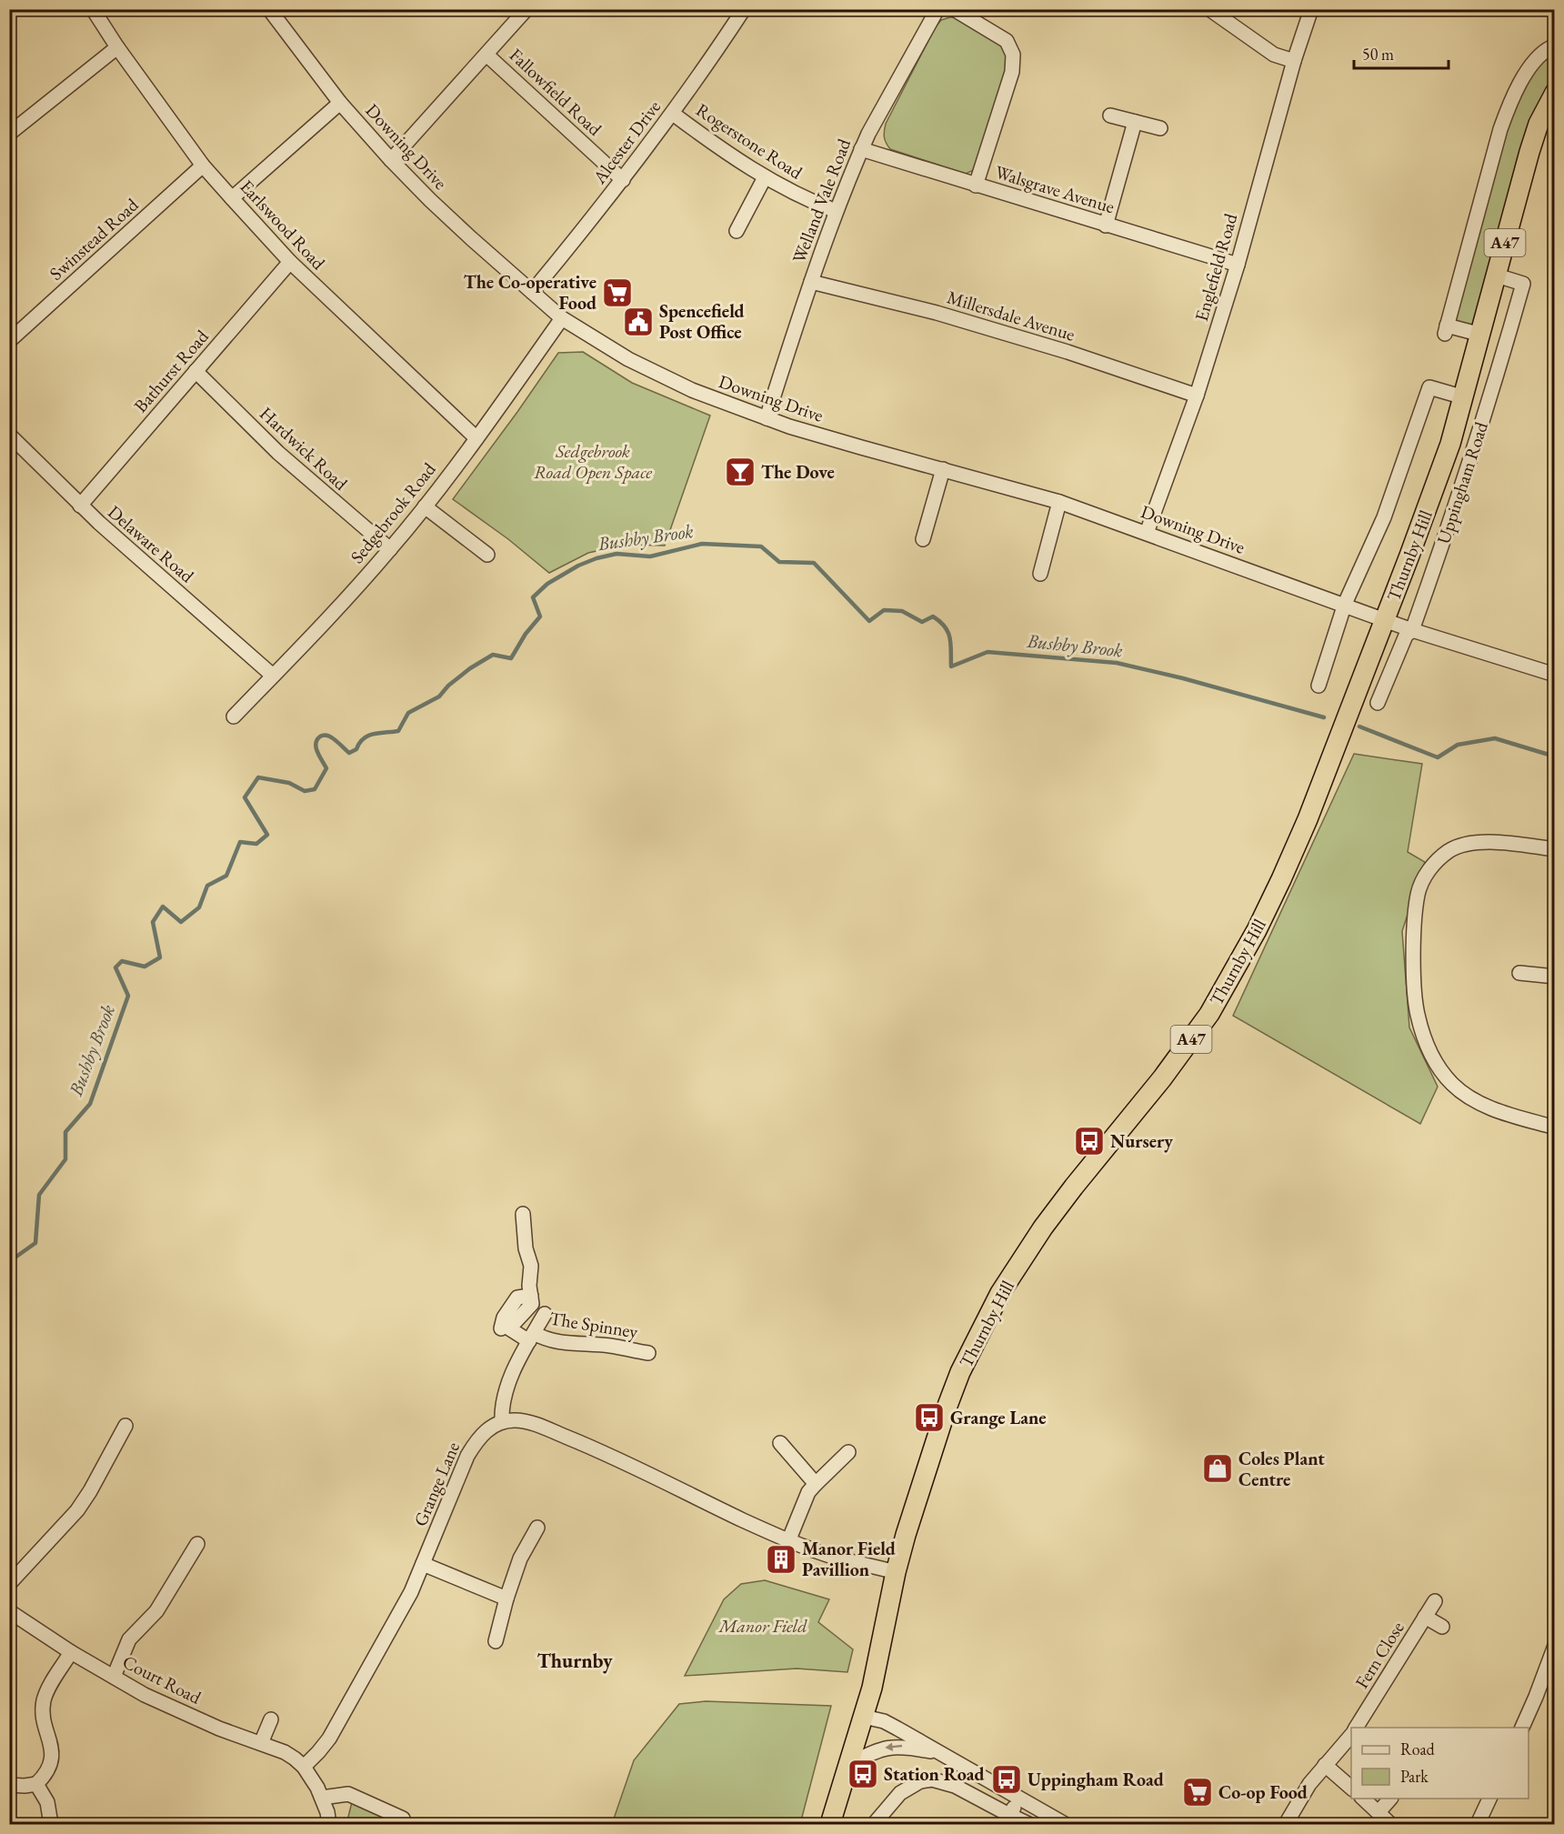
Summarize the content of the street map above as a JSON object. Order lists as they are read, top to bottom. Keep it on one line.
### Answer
{"streets":{"highway":["A47","Thurnby Hill"],"street":["Fallowfield Road","Rogerstone Road","Alcester Drive","Downing Drive","Walsgrave Avenue","Welland Vale Road","Earlswood Road","Swinstead Road","Englefield Road","Millersdale Avenue","Bathurst Road","Hardwick Road","Uppingham Road","Sedgebrook Road","Delaware Road","The Spinney","Grange Lane","Fern Close","Court Road"]},"crossings":[["Fallowfield Road","Alcester Drive"],["Rogerstone Road","Alcester Drive"],["Rogerstone Road","Welland Vale Road"],["Alcester Drive","Downing Drive"],["Downing Drive","Welland Vale Road"],["Downing Drive","Englefield Road"],["Downing Drive","Uppingham Road"],["Downing Drive","Sedgebrook Road"],["Downing Drive","Thurnby Hill"],["Walsgrave Avenue","Welland Vale Road"],["Walsgrave Avenue","Englefield Road"],["Welland Vale Road","Millersdale Avenue"],["Earlswood Road","Swinstead Road"],["Earlswood Road","Bathurst Road"],["Earlswood Road","Sedgebrook Road"],["A47","Uppingham Road"],["A47","Thurnby Hill"],["Englefield Road","Millersdale Avenue"],["Bathurst Road","Hardwick Road"],["Bathurst Road","Delaware Road"],["Hardwick Road","Sedgebrook Road"],["Uppingham Road","Thurnby Hill"],["Sedgebrook Road","Delaware Road"],["The Spinney","Grange Lane"],["Grange Lane","Court Road"]],"districts":["Thurnby"],"water":["Bushby Brook"],"parks":["Sedgebrook Road Open Space","Manor Field"],"places":{"supermarket":["The Co-operative Food","Co-op Food"],"public building":["Spencefield Post Office"],"bar":["The Dove"],"bus stop":["Nursery","Grange Lane","Station Road","Uppingham Road"],"shop":["Coles Plant Centre"],"building":["Manor Field Pavillion"]},"legend":["Road","Park"],"scale_bar":"50 m"}
